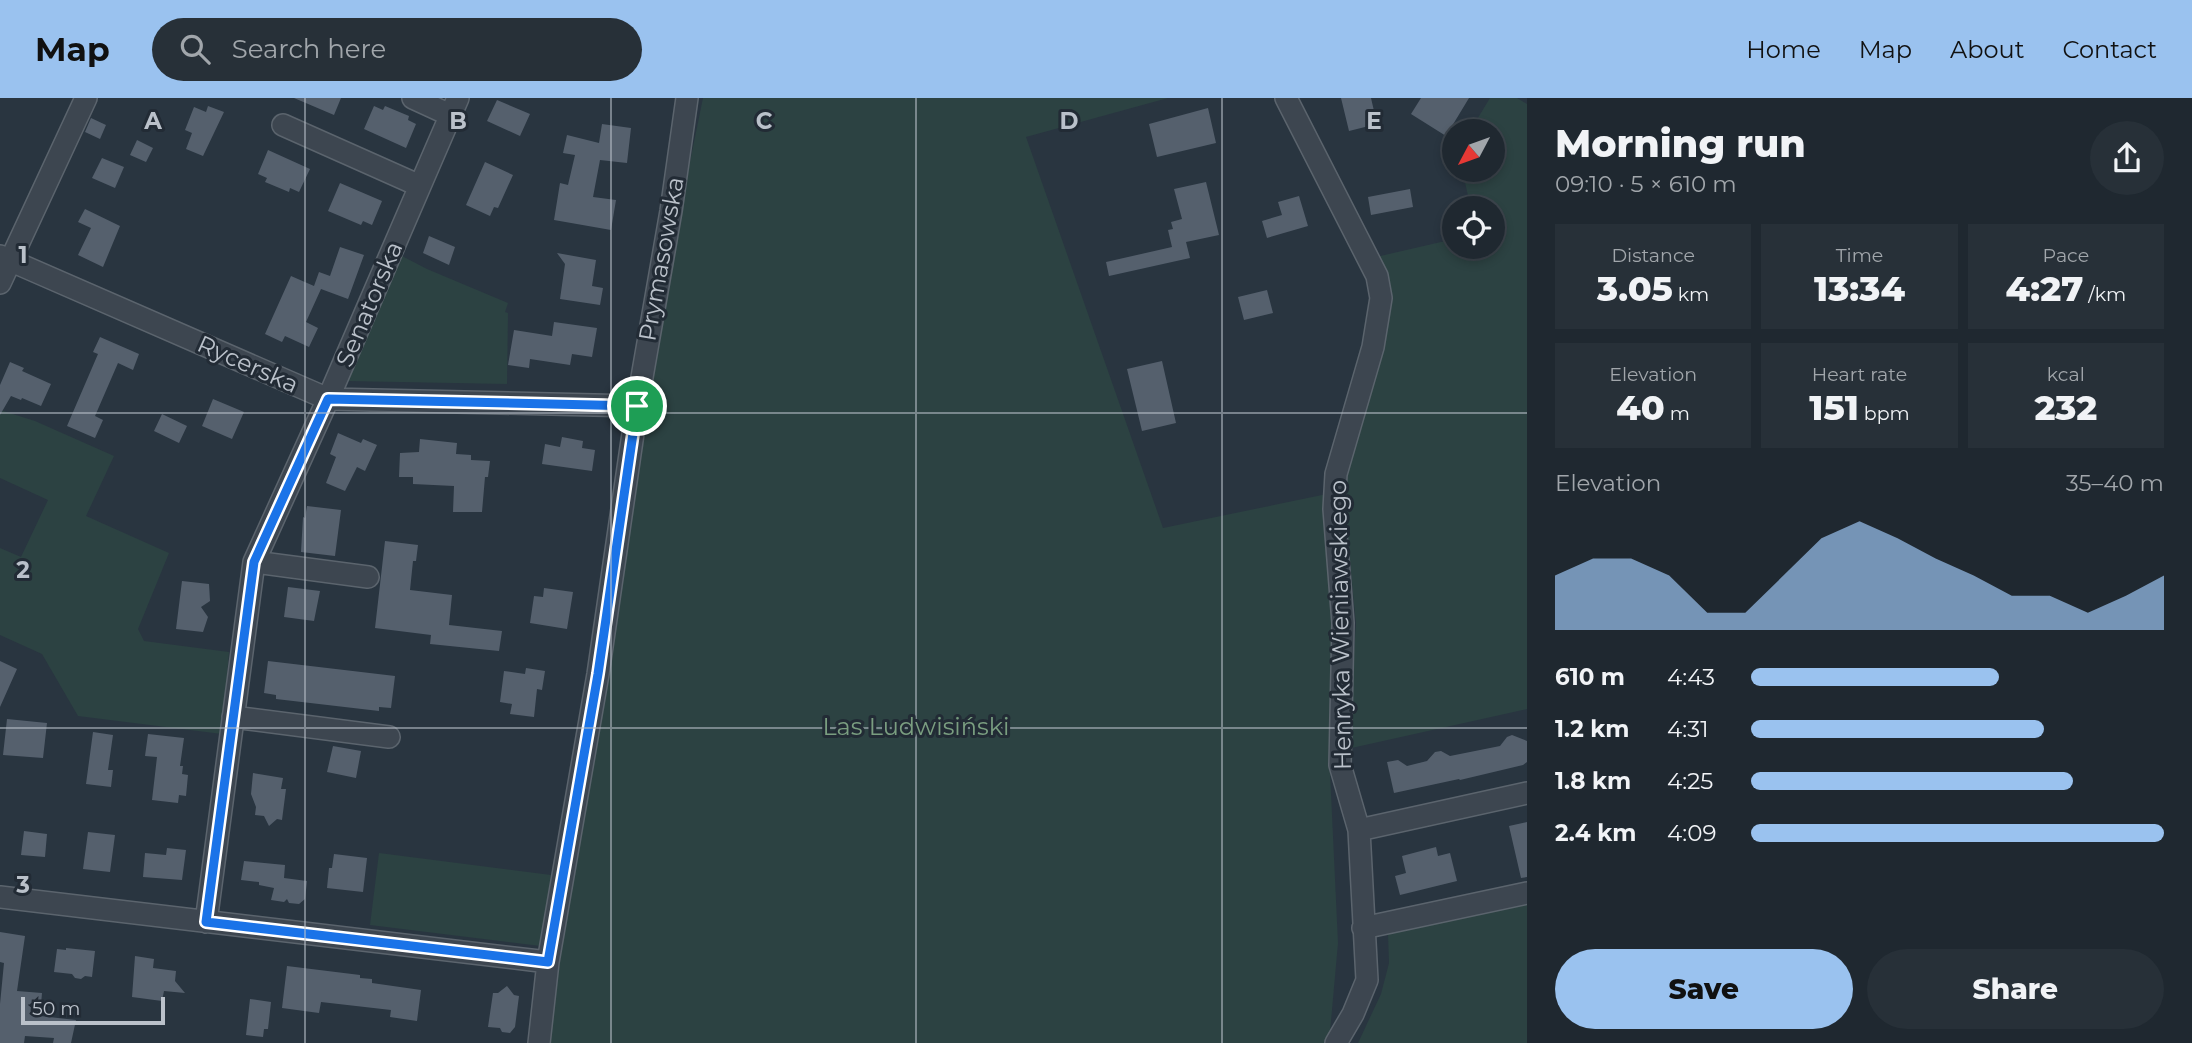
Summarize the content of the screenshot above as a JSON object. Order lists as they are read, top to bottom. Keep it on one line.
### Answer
{"streets":{"street":["Prymasowska","Senatorska","Rycerska","Henryka Wieniawskiego"]},"crossings":[["Prymasowska","Rycerska"],["Senatorska","Rycerska"]],"parks":["Las Ludwisiński"],"scale_bar":"50 m","north":"bottom left","page":{"header":"Map","search":"Search here","nav":["Home","Map","About","Contact"],"heading":["Morning run","09:10 · 5 × 610 m"],"stats":[["Distance","3.05 km"],["Time","13:34"],["Pace","4:27 /km"],["Elevation","40 m"],["Heart rate","151 bpm"],["kcal","232"]],"chart":["Elevation","35–40 m"],"list":[{"name":"610 m","note":"4:43"},{"name":"1.2 km","note":"4:31"},{"name":"1.8 km","note":"4:25"},{"name":"2.4 km","note":"4:09"}],"buttons":["Save","Share"],"scale":"50 m"},"grid":{"columns":["A","B","C","D","E"],"rows":["1","2","3"]}}
